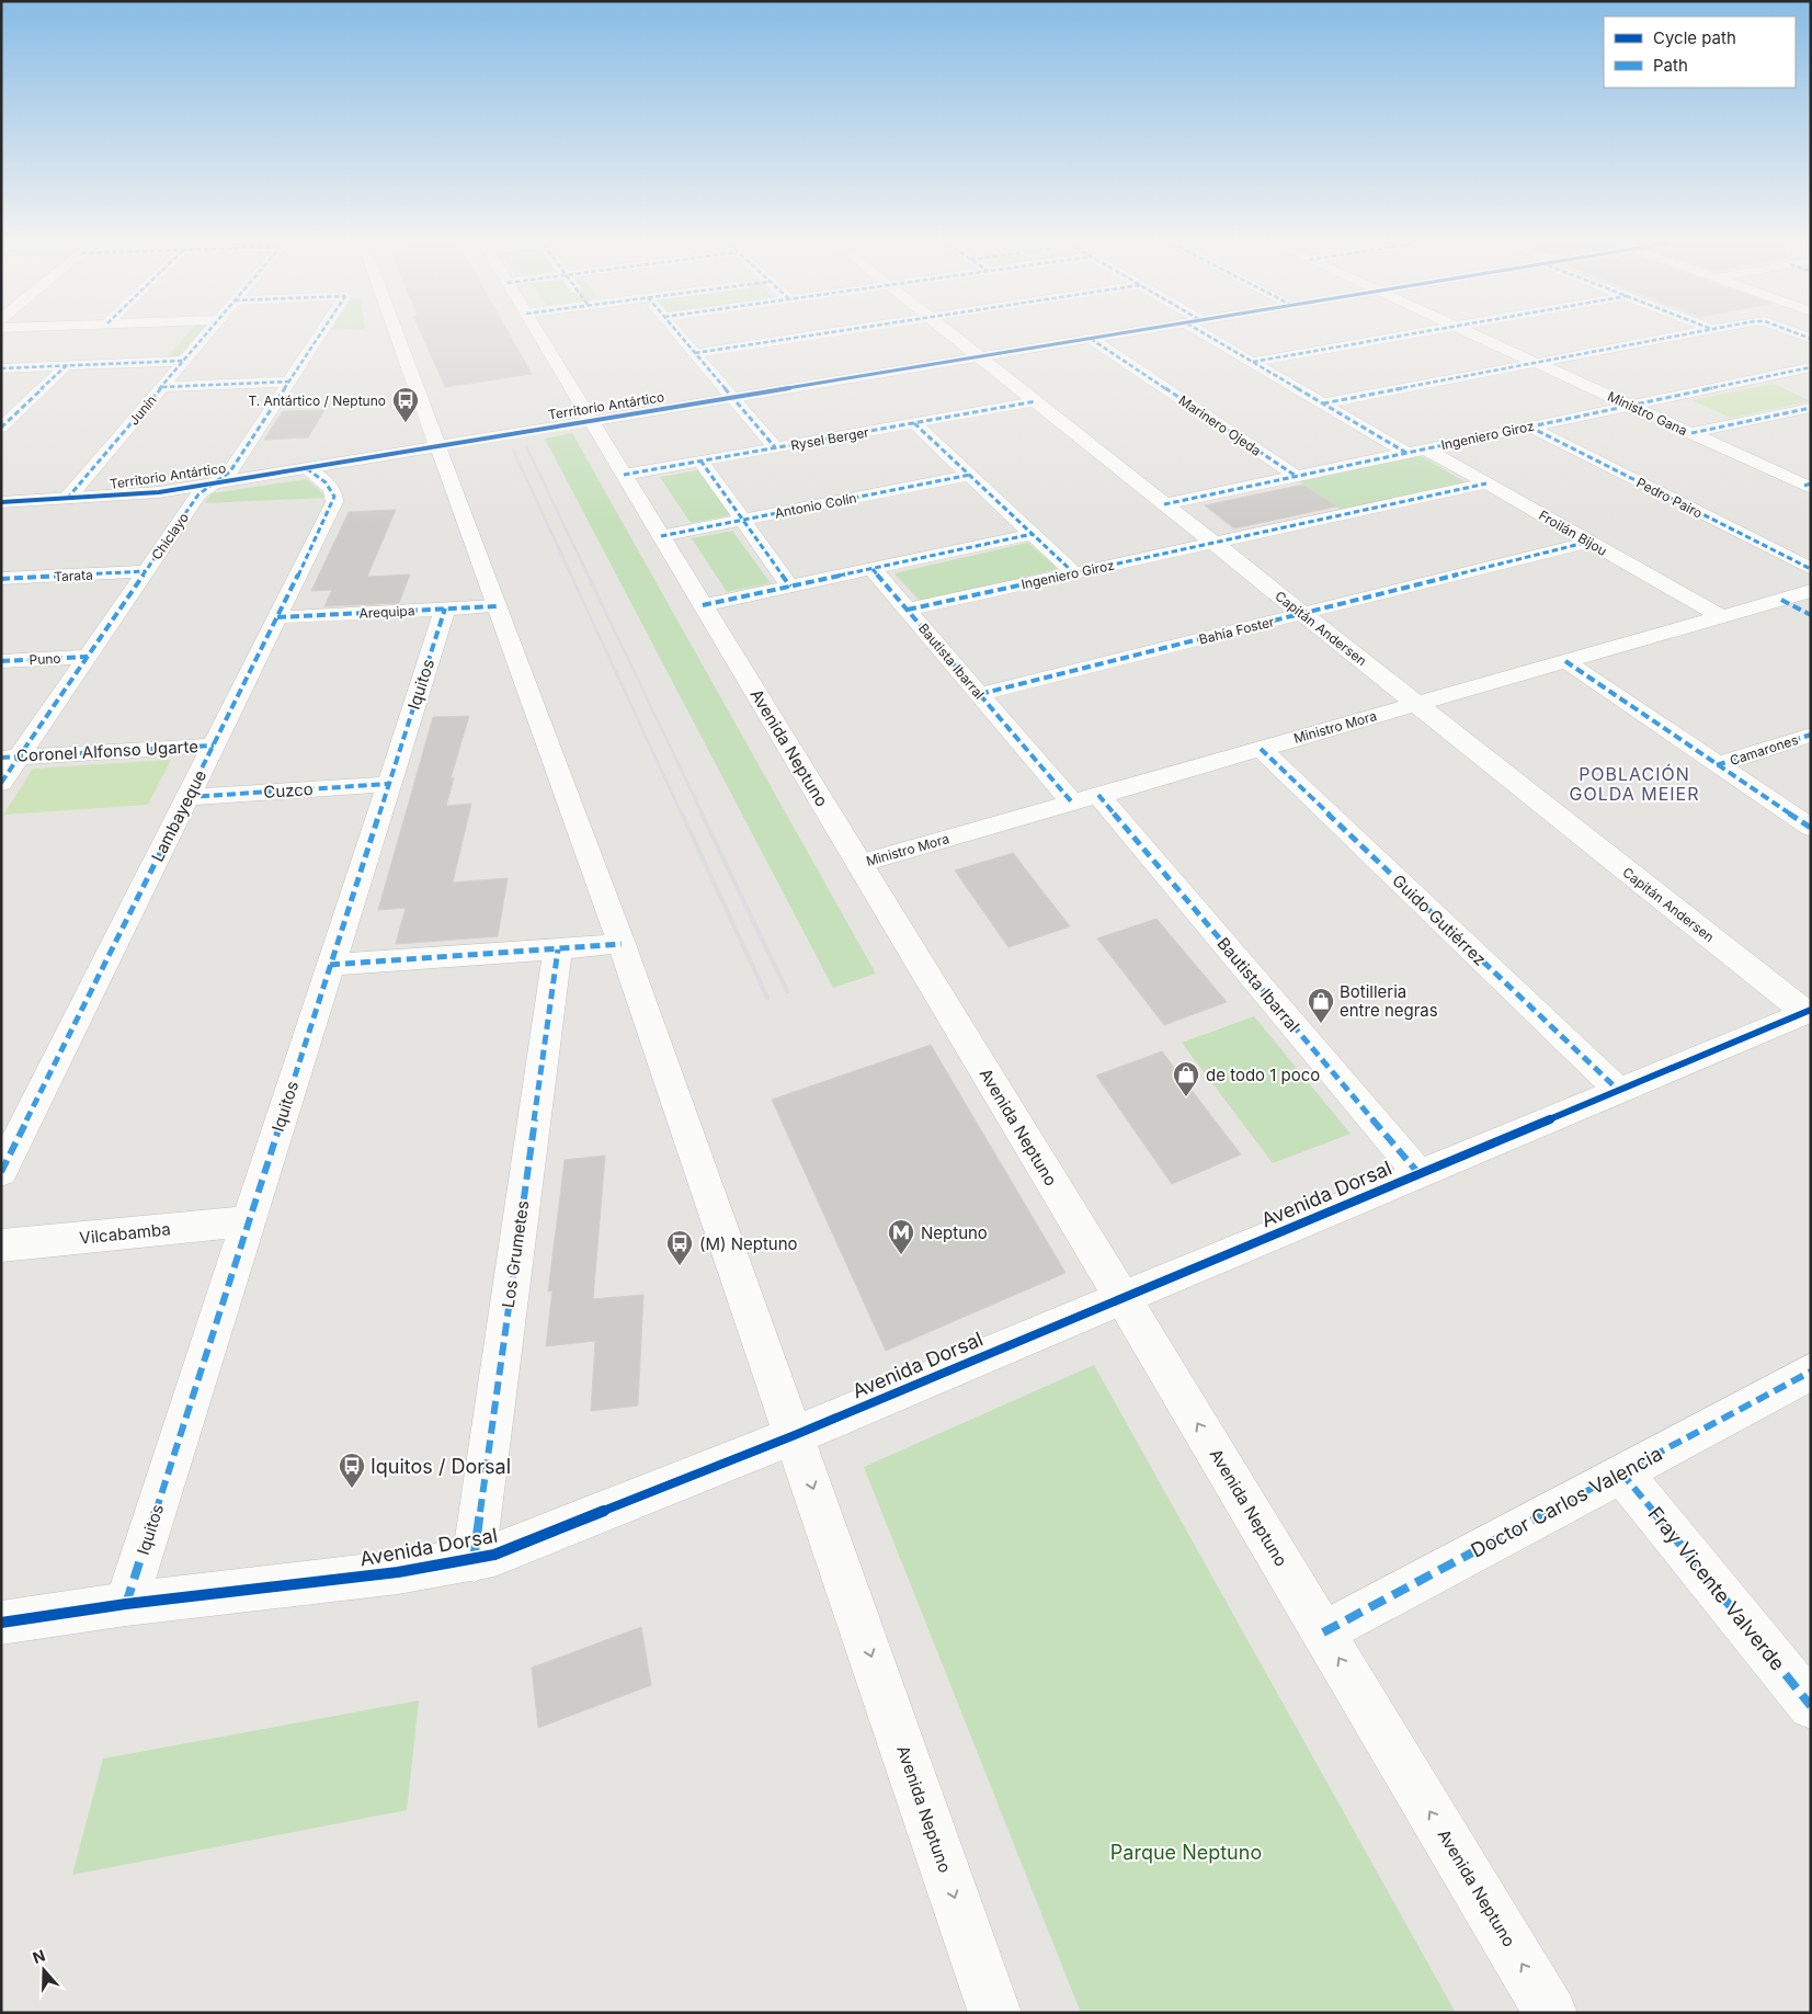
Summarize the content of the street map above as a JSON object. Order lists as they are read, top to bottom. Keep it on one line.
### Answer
{"streets":{"street":["Territorio Antártico","Junín","Ministro Gana","Marinero Ojeda","Ingeniero Giroz","Rysel Berger","Pedro Pairo","Antonio Colín","Froilán Bijou","Chiclayo","Tarata","Arequipa","Capitán Andersen","Bahía Foster","Puno","Bautista Ibarral","Iquitos","Ministro Mora","Avenida Neptuno","Camarones","Coronel Alfonso Ugarte","Cuzco","Lambayeque","Guido Gutiérrez","Avenida Dorsal","Vilcabamba","Los Grumetes","Doctor Carlos Valencia","Fray Vicente Valverde"]},"crossings":[["Territorio Antártico","Junín"],["Territorio Antártico","Marinero Ojeda"],["Territorio Antártico","Chiclayo"],["Territorio Antártico","Capitán Andersen"],["Territorio Antártico","Avenida Neptuno"],["Territorio Antártico","Lambayeque"],["Ministro Gana","Ingeniero Giroz"],["Marinero Ojeda","Ingeniero Giroz"],["Ingeniero Giroz","Pedro Pairo"],["Ingeniero Giroz","Froilán Bijou"],["Ingeniero Giroz","Capitán Andersen"],["Ingeniero Giroz","Bautista Ibarral"],["Rysel Berger","Capitán Andersen"],["Rysel Berger","Avenida Neptuno"],["Antonio Colín","Avenida Neptuno"],["Froilán Bijou","Bahía Foster"],["Froilán Bijou","Ministro Mora"],["Chiclayo","Tarata"],["Chiclayo","Puno"],["Chiclayo","Coronel Alfonso Ugarte"],["Arequipa","Iquitos"],["Arequipa","Avenida Neptuno"],["Arequipa","Lambayeque"],["Capitán Andersen","Bahía Foster"],["Capitán Andersen","Ministro Mora"],["Capitán Andersen","Avenida Dorsal"],["Bahía Foster","Bautista Ibarral"],["Bautista Ibarral","Ministro Mora"],["Bautista Ibarral","Avenida Dorsal"],["Iquitos","Cuzco"],["Iquitos","Avenida Dorsal"],["Iquitos","Vilcabamba"],["Ministro Mora","Avenida Neptuno"],["Ministro Mora","Guido Gutiérrez"],["Avenida Neptuno","Avenida Dorsal"],["Avenida Neptuno","Doctor Carlos Valencia"],["Coronel Alfonso Ugarte","Lambayeque"],["Cuzco","Lambayeque"],["Guido Gutiérrez","Avenida Dorsal"],["Avenida Dorsal","Los Grumetes"],["Doctor Carlos Valencia","Fray Vicente Valverde"]],"districts":["POBLACIÓN GOLDA MEIER"],"parks":["Parque Neptuno"],"places":{"bus stop":["T. Antártico / Neptuno","(M) Neptuno","Iquitos / Dorsal"],"shop":["Botilleria entre negras","de todo 1 poco"],"metro station":["Neptuno"]},"legend":["Cycle path","Path"],"north":"top"}
